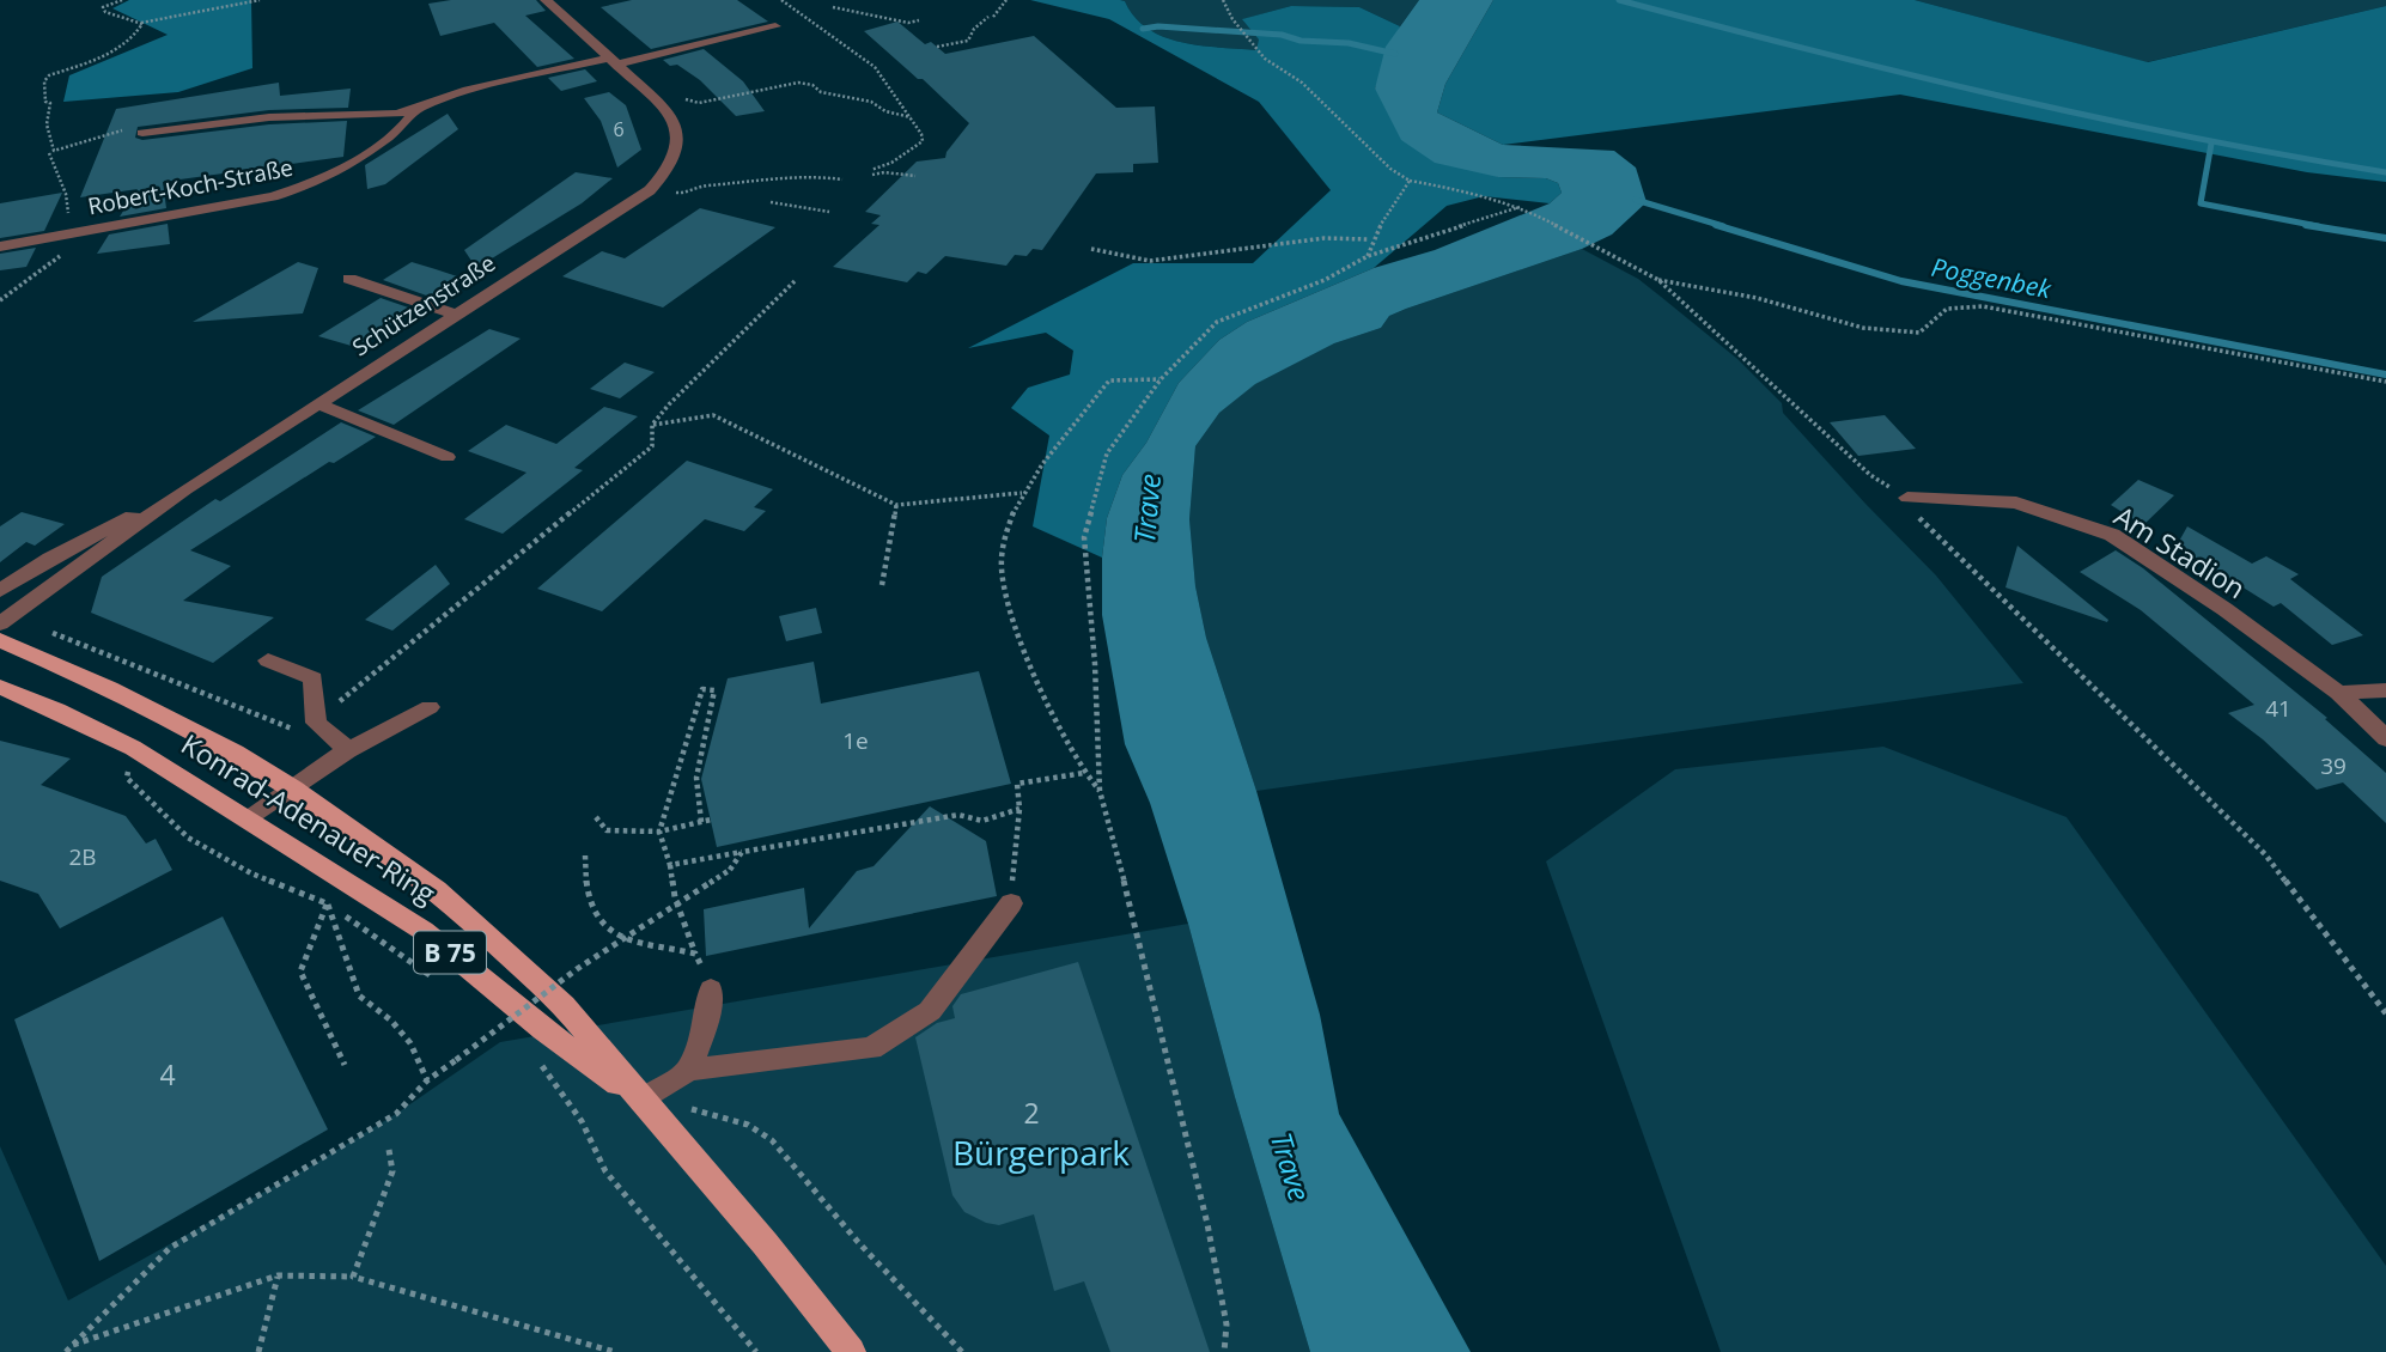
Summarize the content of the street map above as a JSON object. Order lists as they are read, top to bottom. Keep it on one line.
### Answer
{"streets":{"main road":["Konrad-Adenauer-Ring","B 75"],"street":["Robert-Koch-Straße","Schützenstraße","Am Stadion"]},"water":["Poggenbek","Trave"],"parks":["Bürgerpark"],"house_numbers":["6","41","1e","39","2B","4","2"]}
